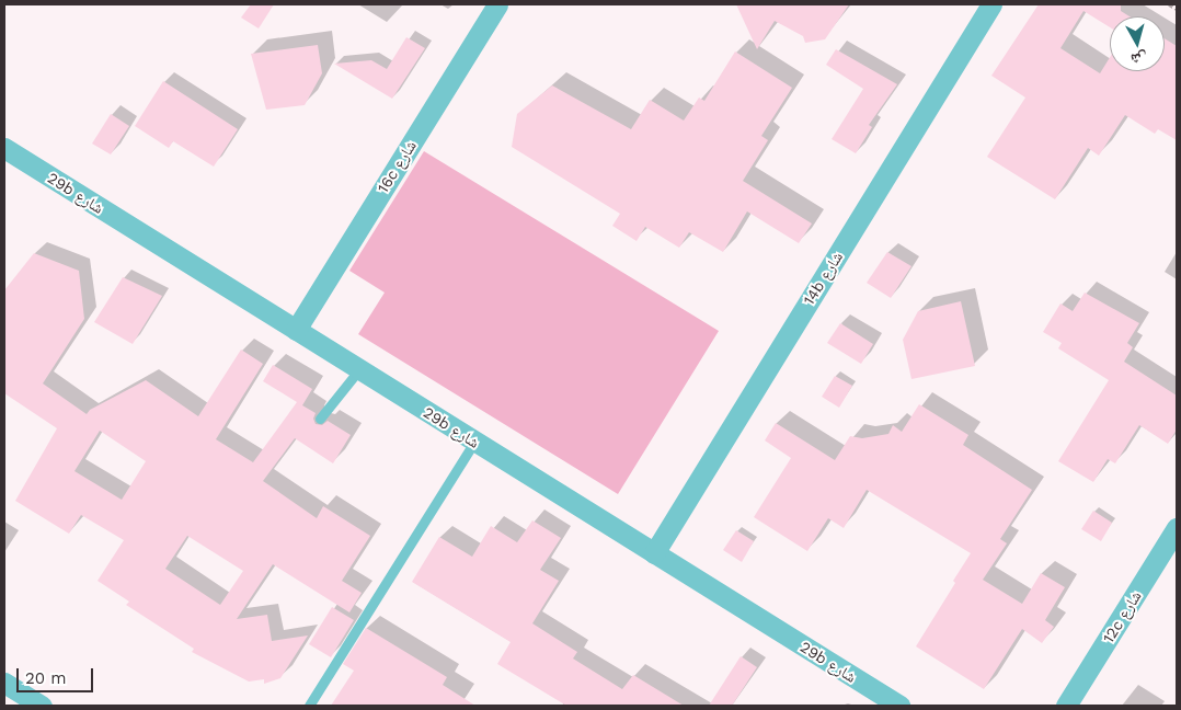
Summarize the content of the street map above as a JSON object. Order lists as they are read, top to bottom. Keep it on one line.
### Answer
{"streets":{"street":["16c شارع","29b شارع","14b شارع","12c شارع"]},"crossings":[["16c شارع","29b شارع"],["29b شارع","14b شارع"]],"scale_bar":"20 m","north":"bottom"}
